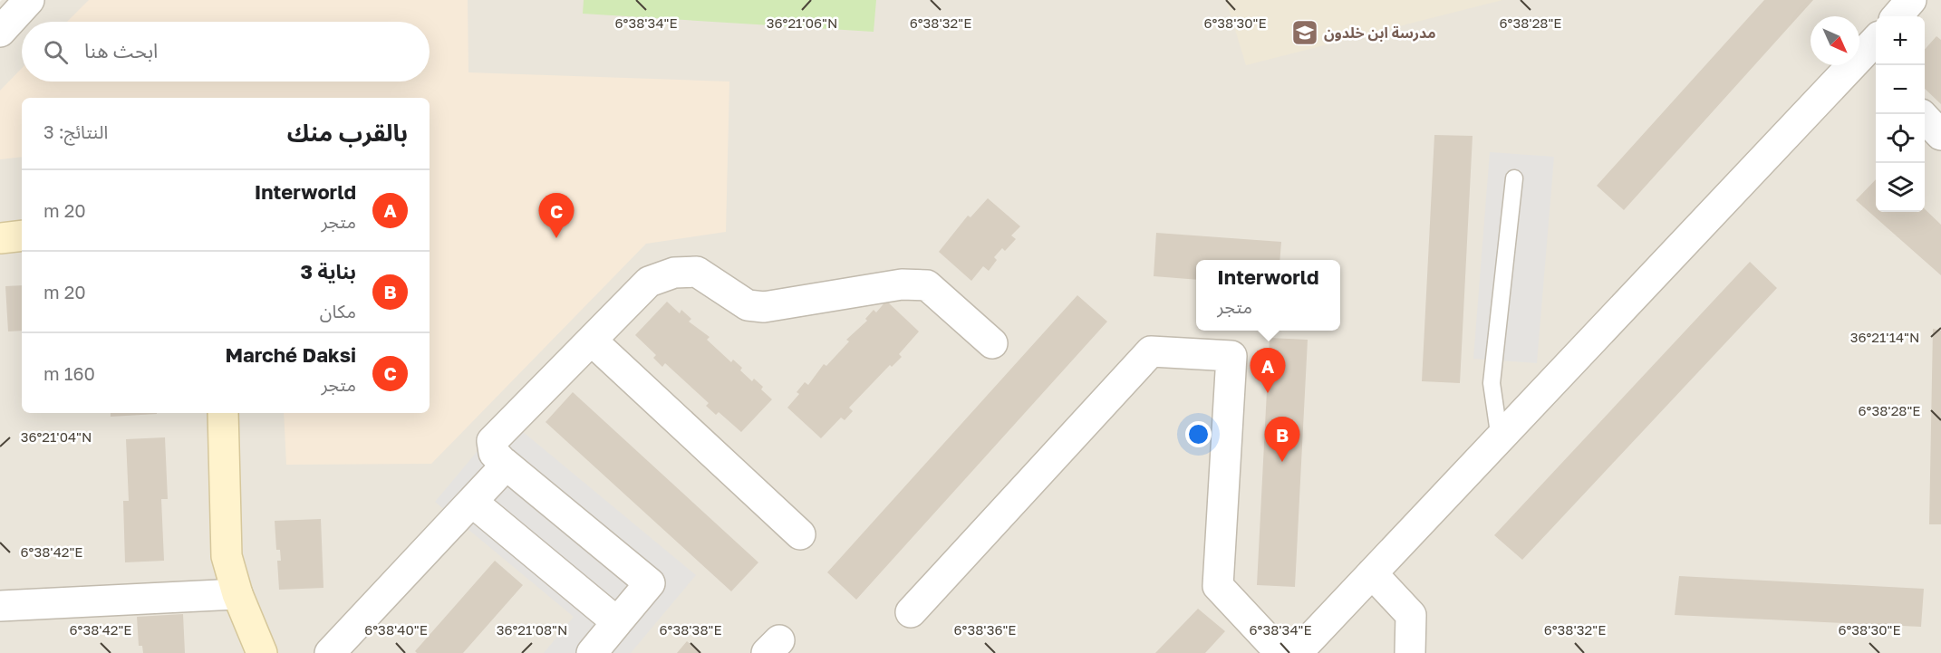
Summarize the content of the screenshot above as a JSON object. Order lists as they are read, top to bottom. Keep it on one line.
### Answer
{"places":{"school or university":["مدرسة ابن خلدون"]},"north":"bottom right","page":{"map_buttons":["+","−"],"search":"ابحث هنا","heading":["بالقرب منك","النتائج: 3"],"list":[{"mark":"A","name":"Interworld","note":"متجر","value":"20 m"},{"mark":"B","name":"بناية 3","note":"مكان","value":"20 m"},{"mark":"C","name":"Marché Daksi","note":"متجر","value":"160 m"}],"pins":["C","A","B"],"popup":["Interworld","متجر"]},"coordinates":["6°38'34\"E","36°21'06\"N","6°38'32\"E","6°38'30\"E","6°38'28\"E","36°21'14\"N","36°21'04\"N","6°38'42\"E","6°38'40\"E","36°21'08\"N","6°38'38\"E","6°38'36\"E"]}
